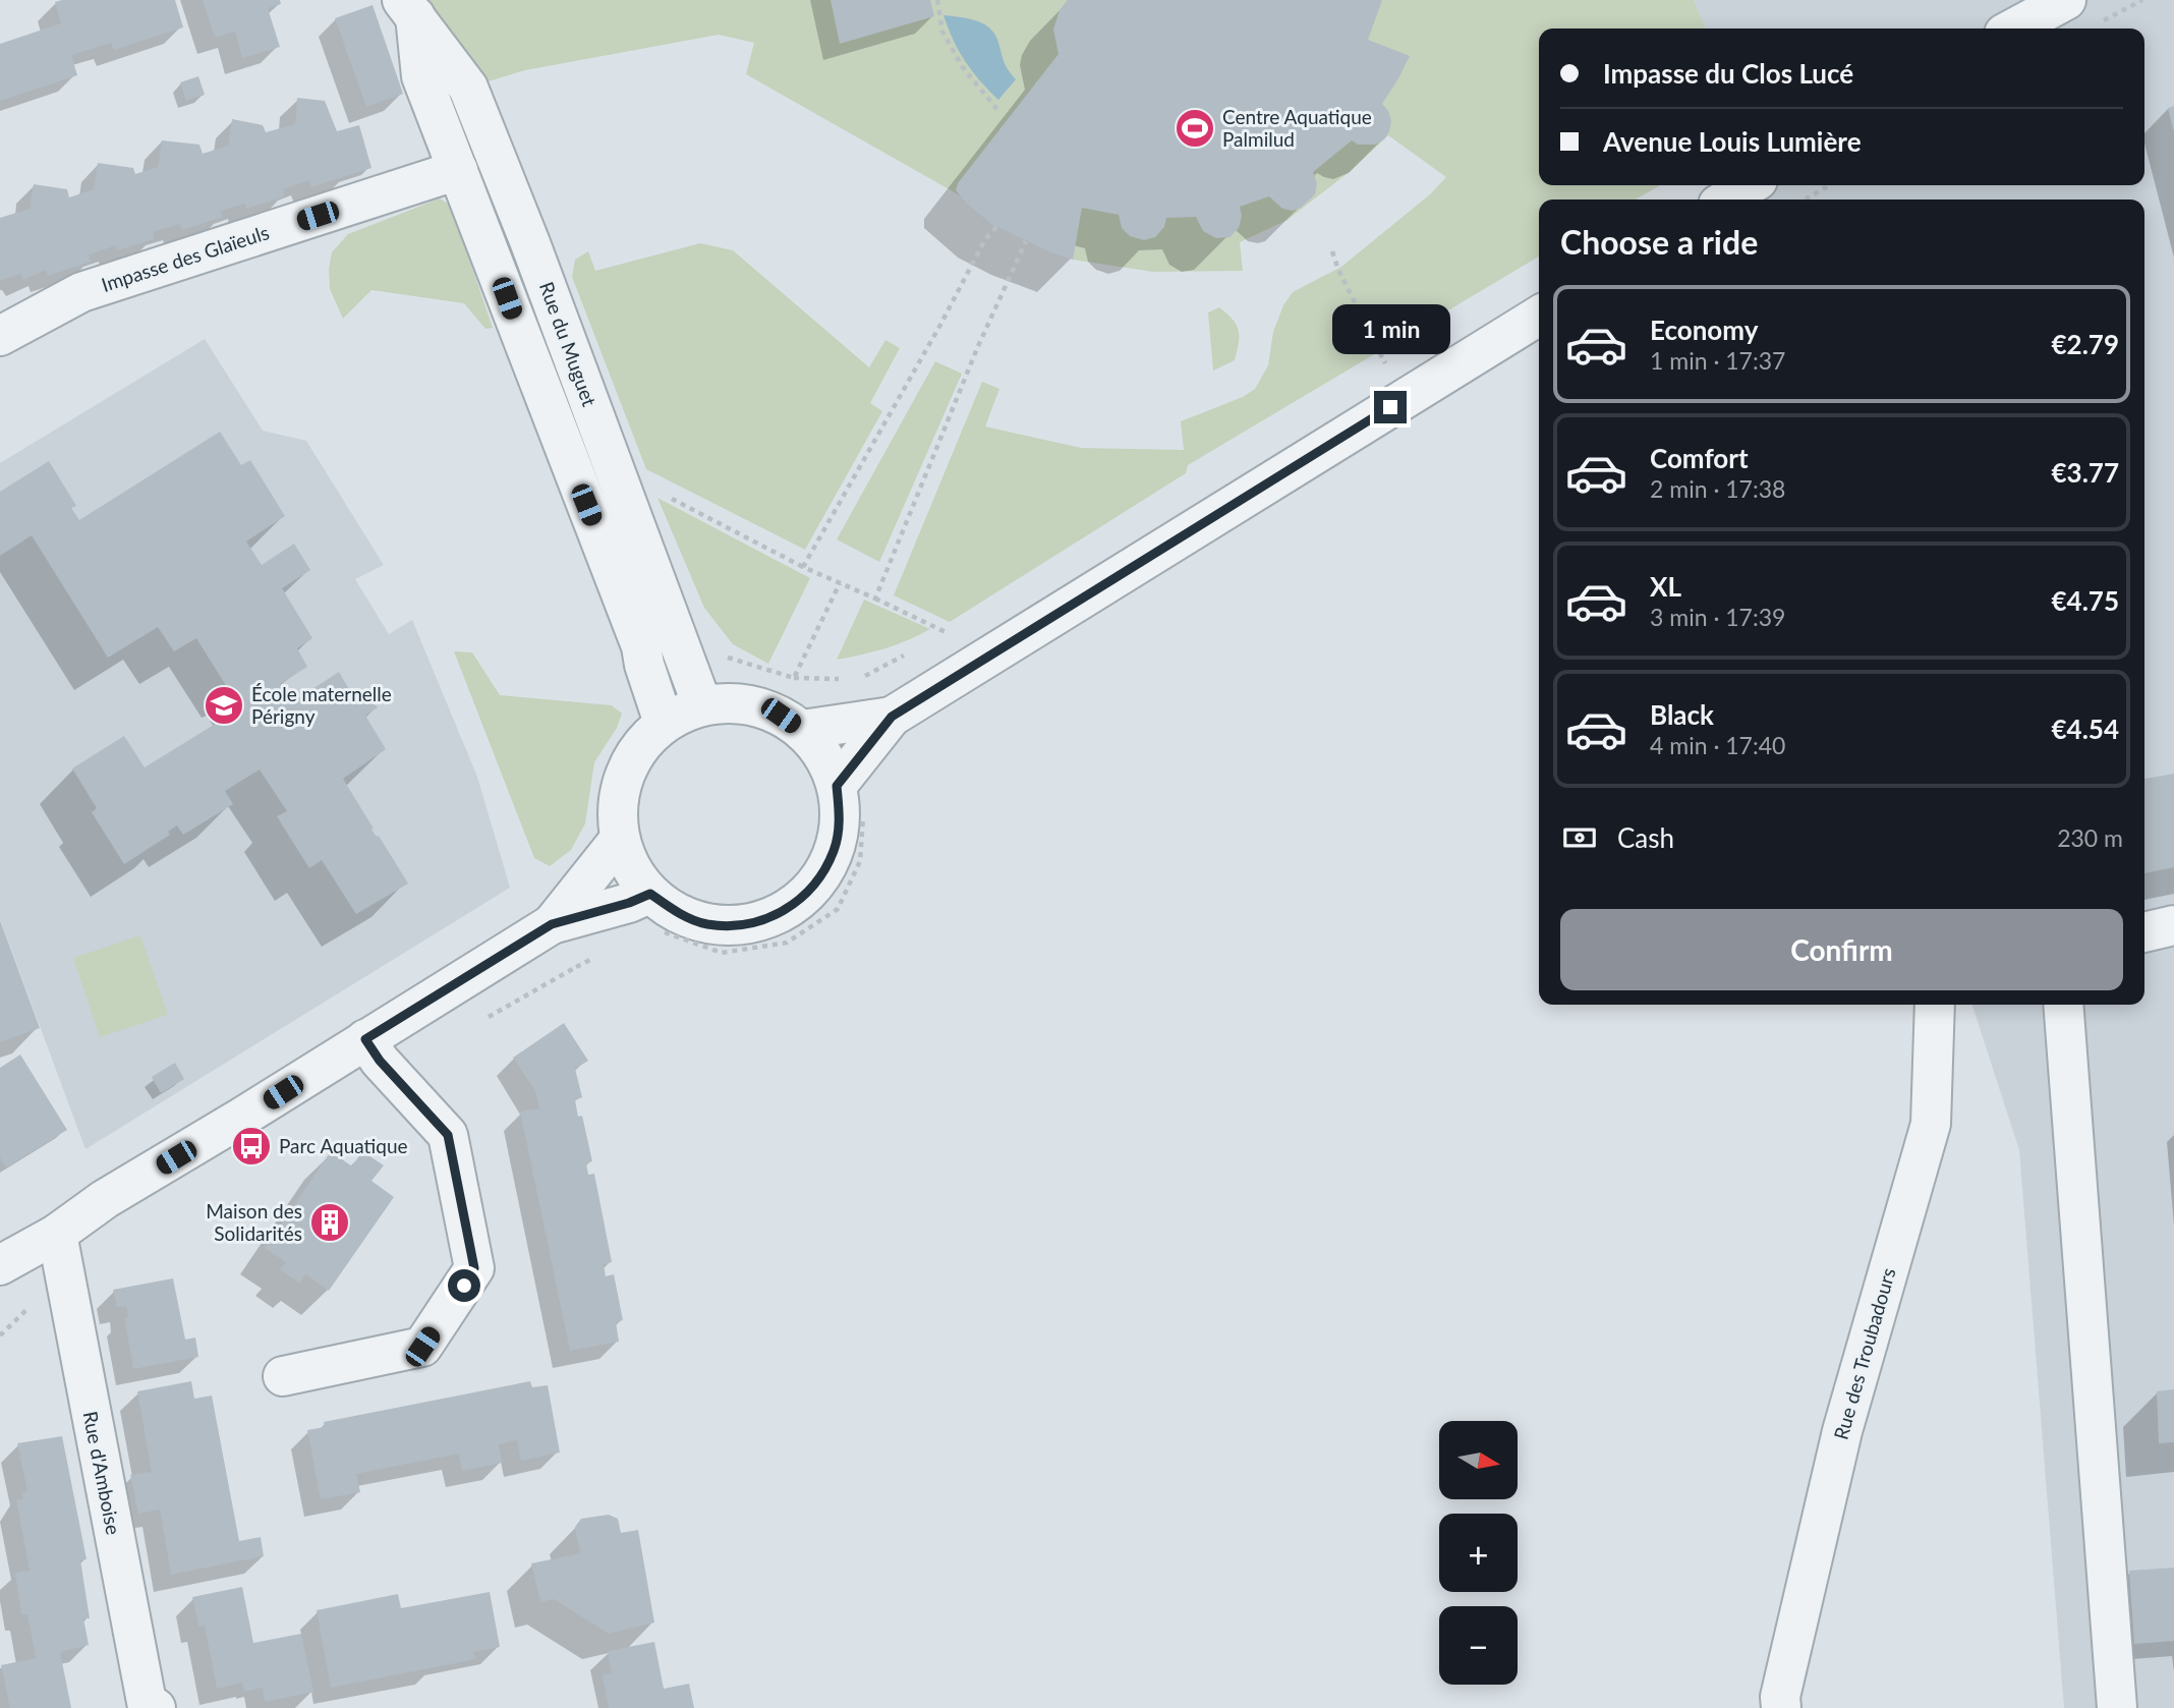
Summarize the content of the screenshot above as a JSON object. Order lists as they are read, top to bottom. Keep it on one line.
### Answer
{"streets":{"street":["Impasse des Glaïeuls","Rue du Muguet","Rue des Troubadours","Rue d'Amboise"]},"places":{"sports":["Centre Aquatique Palmilud"],"school or university":["École maternelle Périgny"],"bus stop":["Parc Aquatique"],"building":["Maison des Solidarités"]},"north":"right","page":{"banner":["Impasse du Clos Lucé","Avenue Louis Lumière"],"heading":"Choose a ride","list":[{"name":"Economy","note":"1 min · 17:37","value":"€2.79"},{"name":"Comfort","note":"2 min · 17:38","value":"€3.77"},{"name":"XL","note":"3 min · 17:39","value":"€4.75"},{"name":"Black","note":"4 min · 17:40","value":"€4.54"}],"bubble":"1 min","pay":["Cash","230 m"],"buttons":"Confirm","map_buttons":["+","−"]}}
